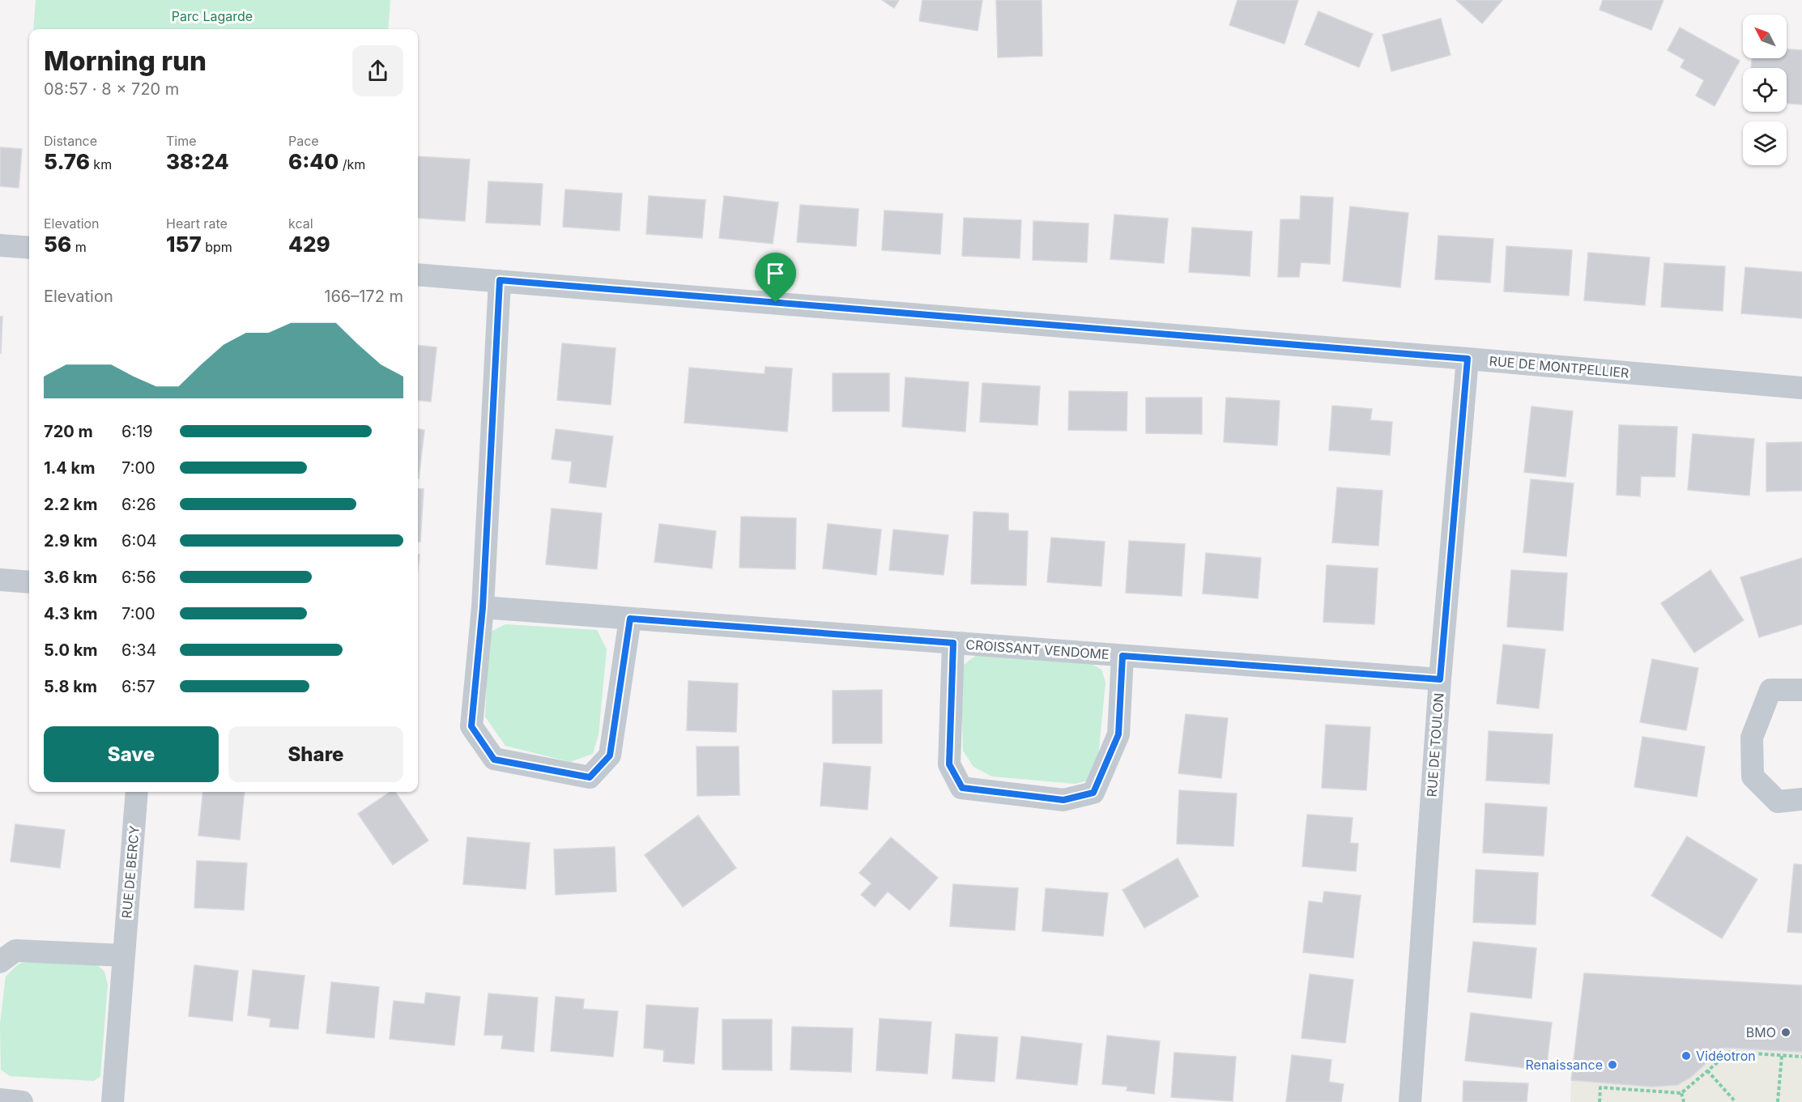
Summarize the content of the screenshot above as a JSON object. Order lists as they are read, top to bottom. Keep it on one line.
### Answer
{"streets":{"street":["RUE DE MONTPELLIER","CROISSANT VENDOME","RUE DE TOULON","RUE DE BERCY"]},"crossings":[["RUE DE MONTPELLIER","RUE DE TOULON"],["CROISSANT VENDOME","RUE DE TOULON"]],"parks":["Parc Lagarde"],"places":["BMO","Vidéotron","Renaissance"],"north":"top left","page":{"heading":["Morning run","08:57 · 8 × 720 m"],"stats":[["Distance","5.76 km"],["Time","38:24"],["Pace","6:40 /km"],["Elevation","56 m"],["Heart rate","157 bpm"],["kcal","429"]],"chart":["Elevation","166–172 m"],"list":[{"name":"720 m","note":"6:19"},{"name":"1.4 km","note":"7:00"},{"name":"2.2 km","note":"6:26"},{"name":"2.9 km","note":"6:04"},{"name":"3.6 km","note":"6:56"},{"name":"4.3 km","note":"7:00"},{"name":"5.0 km","note":"6:34"},{"name":"5.8 km","note":"6:57"}],"buttons":["Save","Share"]}}
